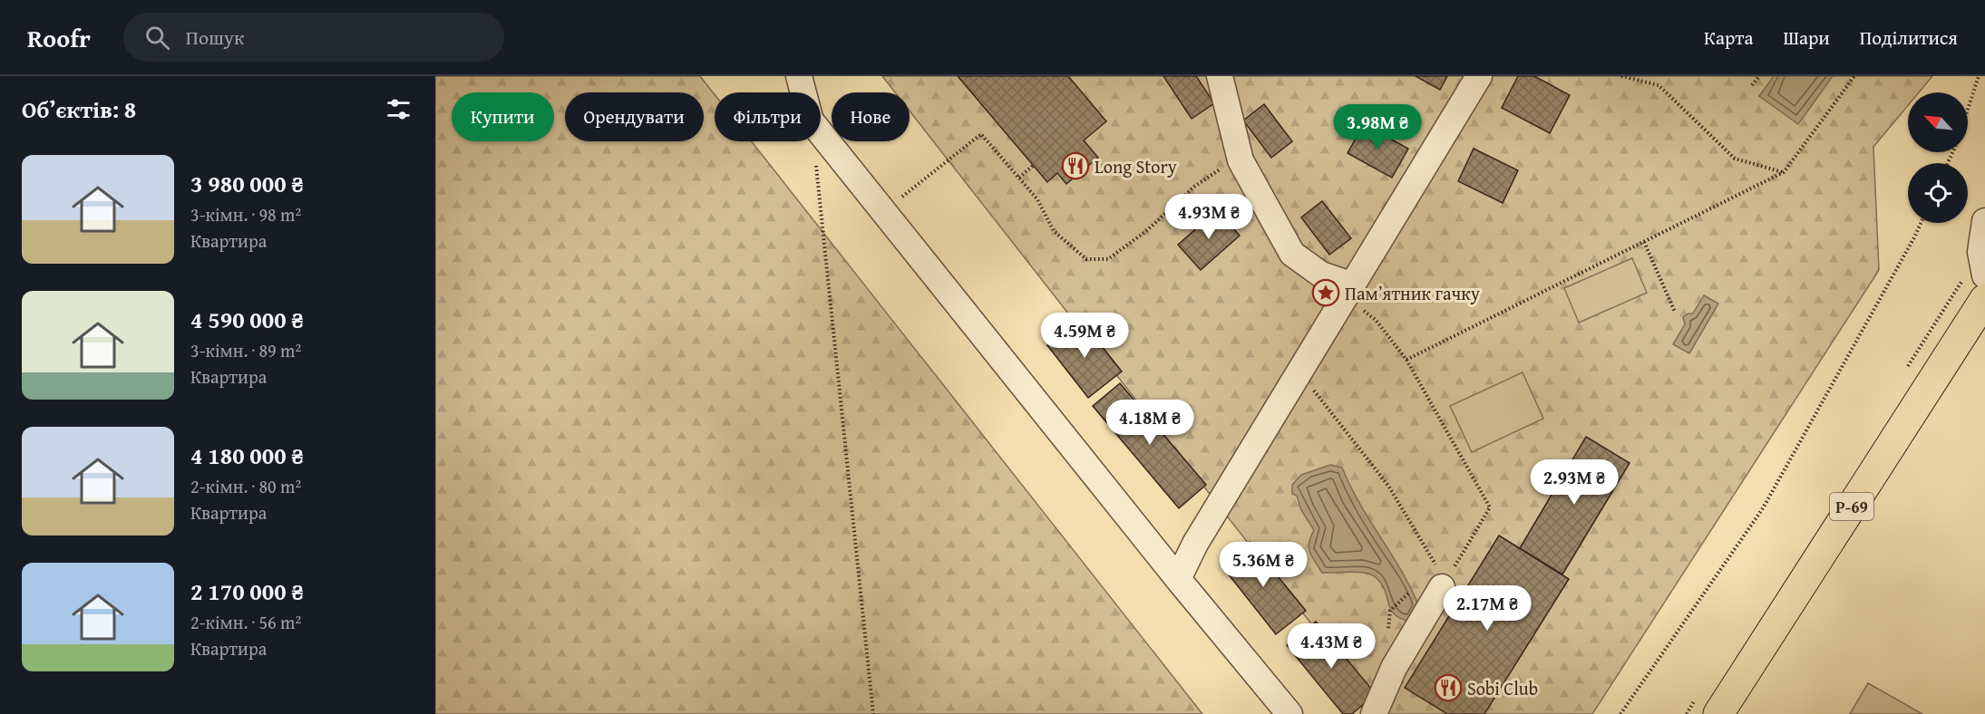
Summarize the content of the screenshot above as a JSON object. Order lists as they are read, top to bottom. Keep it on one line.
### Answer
{"streets":{"main road":["Р-69"]},"places":{"restaurant":["Long Story","Sobi Club"],"place":["Памʼятник гачку"]},"north":"top left","page":{"header":"Roofr","search":"Пошук","nav":["Карта","Шари","Поділитися"],"heading":"Об’єктів: 8","chip":["Купити","Орендувати","Фільтри","Нове"],"price":["3.98M ₴","4.93M ₴","4.59M ₴","4.18M ₴","2.93M ₴","5.36M ₴","2.17M ₴","4.43M ₴"],"list":[{"name":"3 980 000 ₴","note":"3-кімн. · 98 m² · Квартира"},{"name":"4 590 000 ₴","note":"3-кімн. · 89 m² · Квартира"},{"name":"4 180 000 ₴","note":"2-кімн. · 80 m² · Квартира"},{"name":"2 170 000 ₴","note":"2-кімн. · 56 m² · Квартира"}]}}
